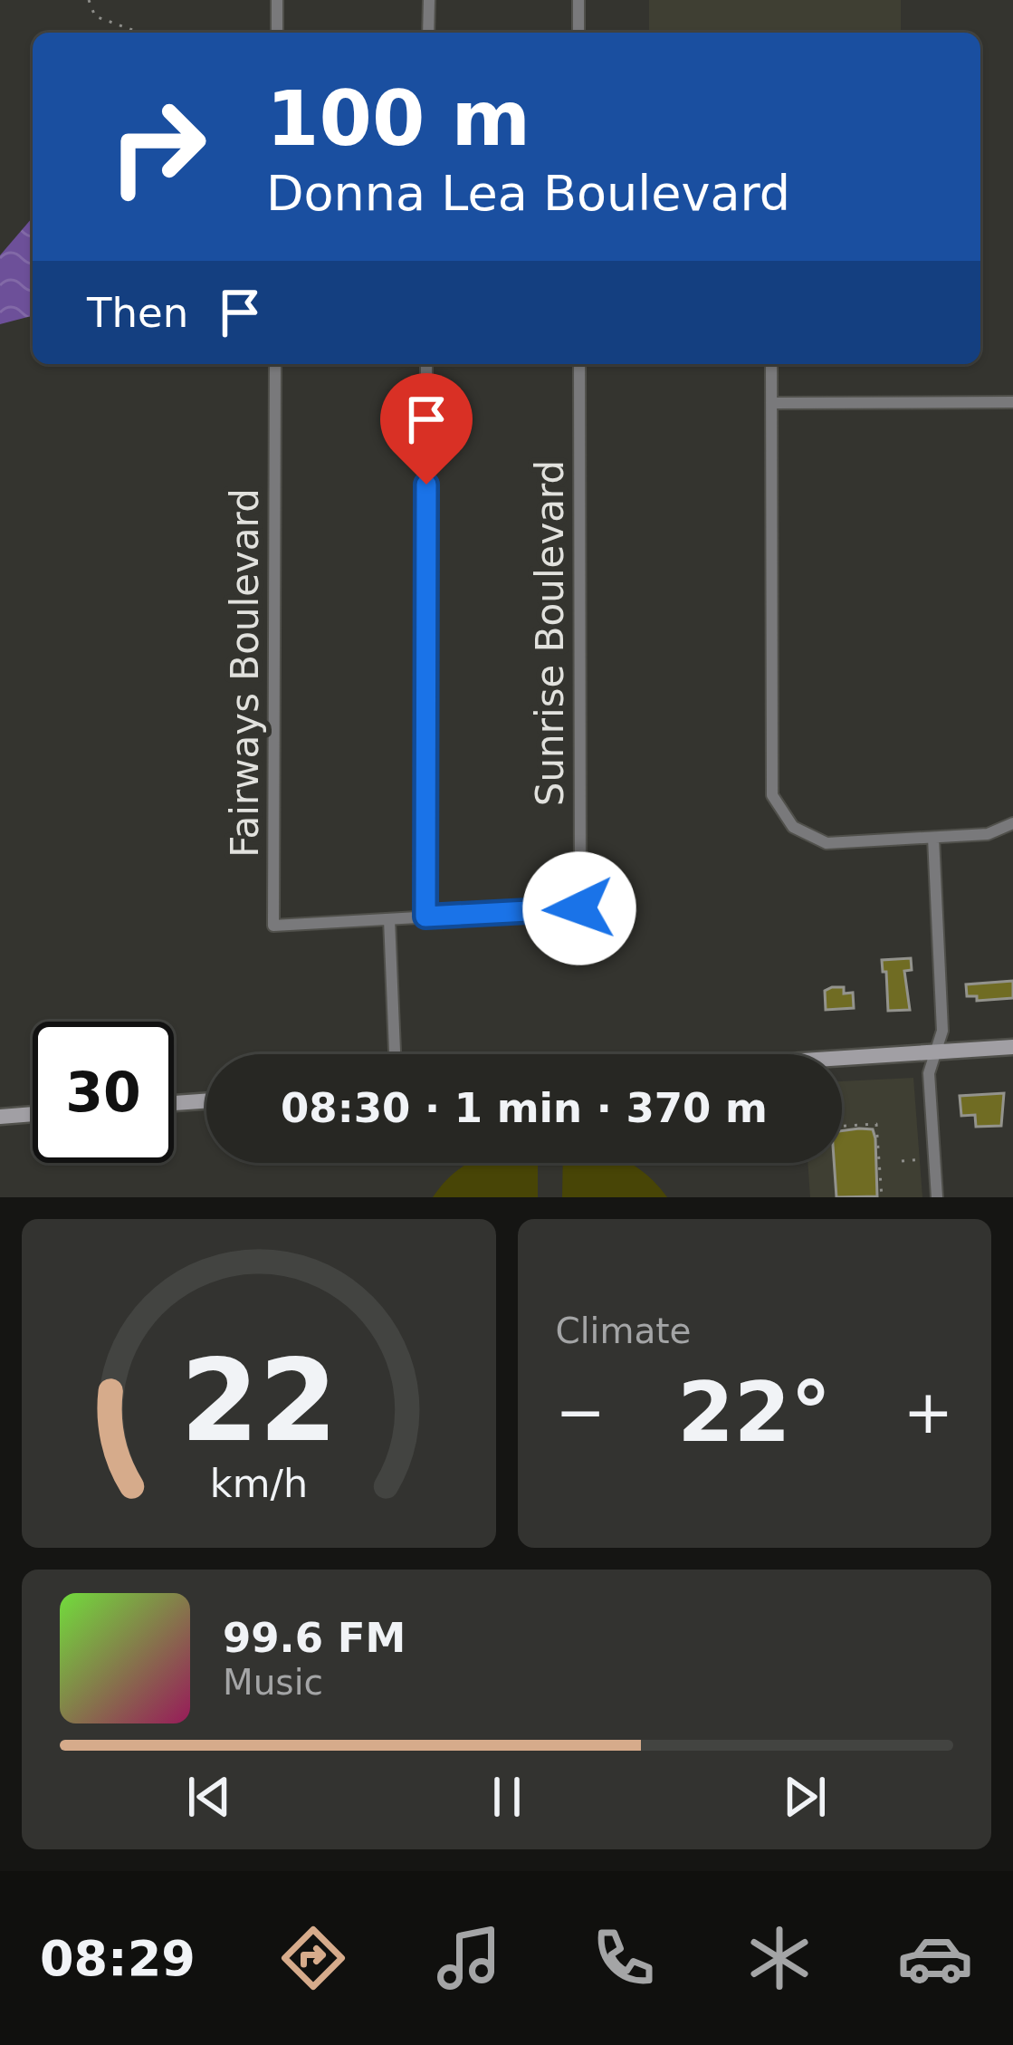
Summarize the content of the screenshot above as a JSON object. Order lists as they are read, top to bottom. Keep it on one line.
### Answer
{"streets":{"street":["Sunrise Boulevard","Fairways Boulevard"]},"page":{"turn":["100 m","Donna Lea Boulevard"],"then":"Then","limit":"30","trip":"08:30 · 1 min · 370 m","tile":"Climate","heat":["−","22°","+"],"song":["99.6 FM","Music"],"tabs":"08:29","gauge":["22","km/h"]}}
